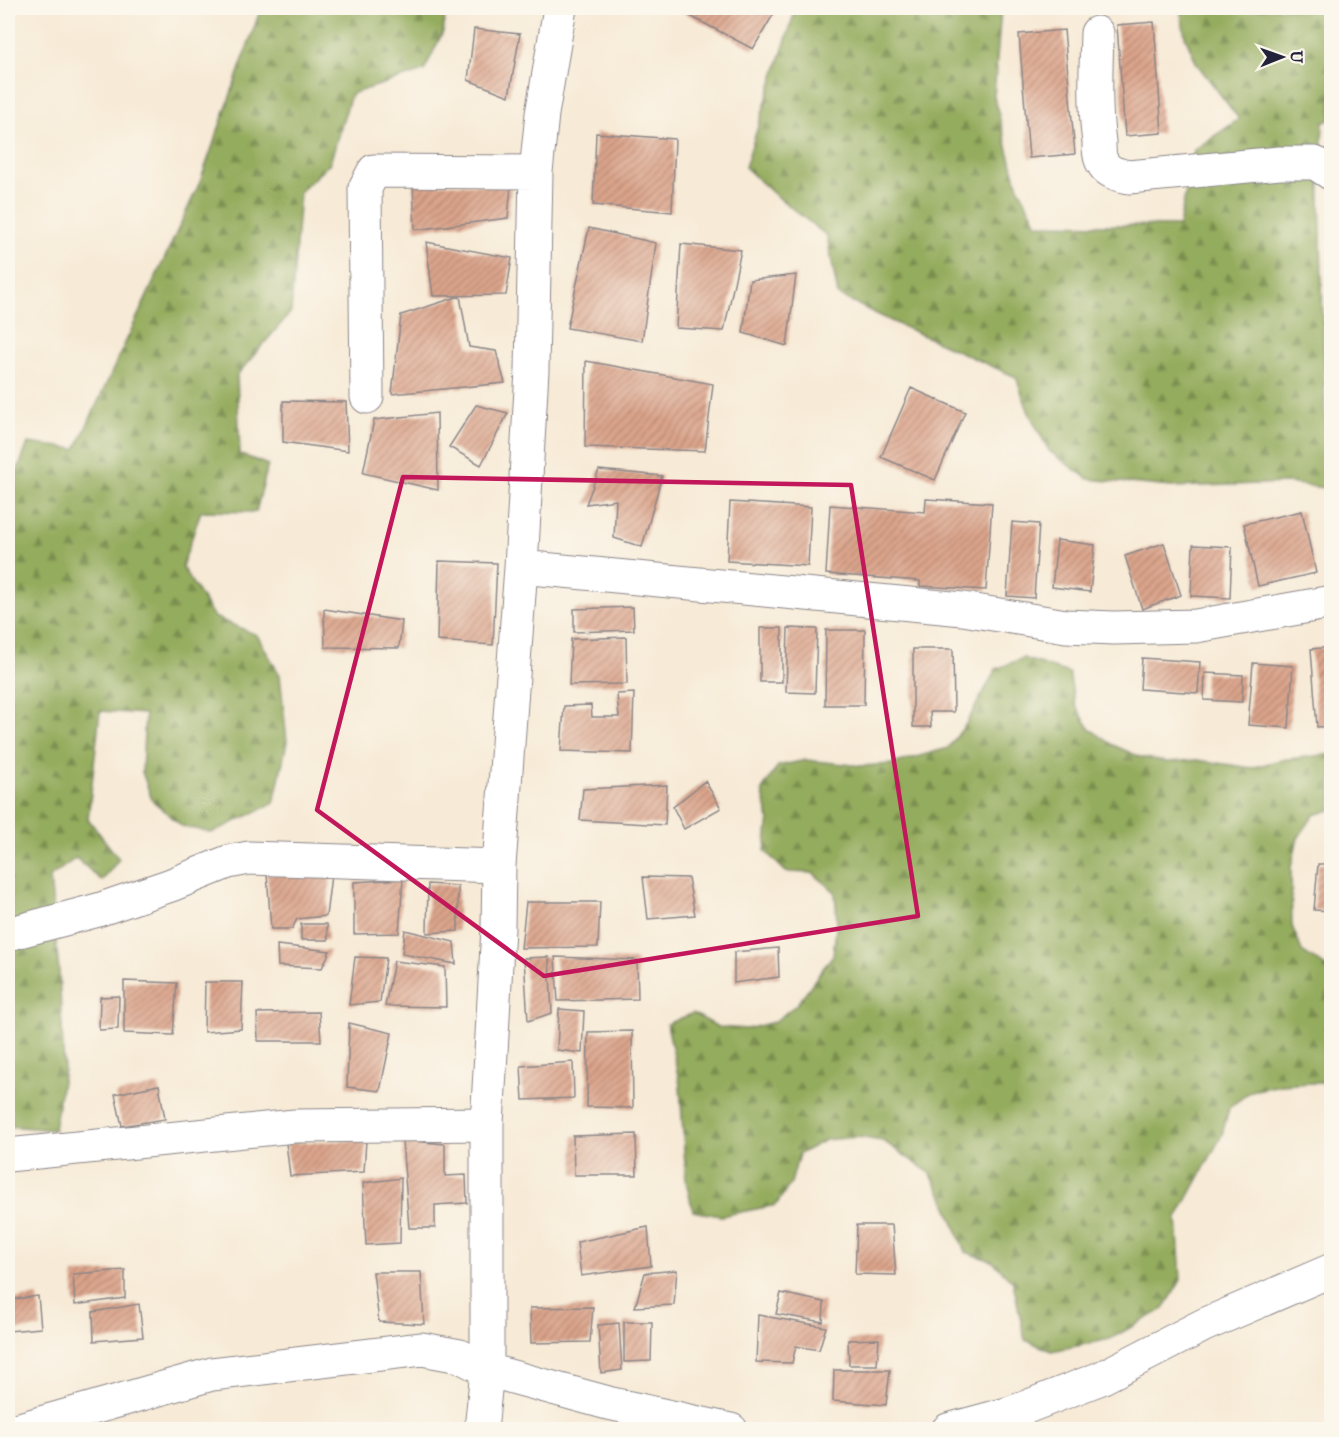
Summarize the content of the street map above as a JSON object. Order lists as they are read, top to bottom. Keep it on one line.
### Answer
{"north":"right"}
